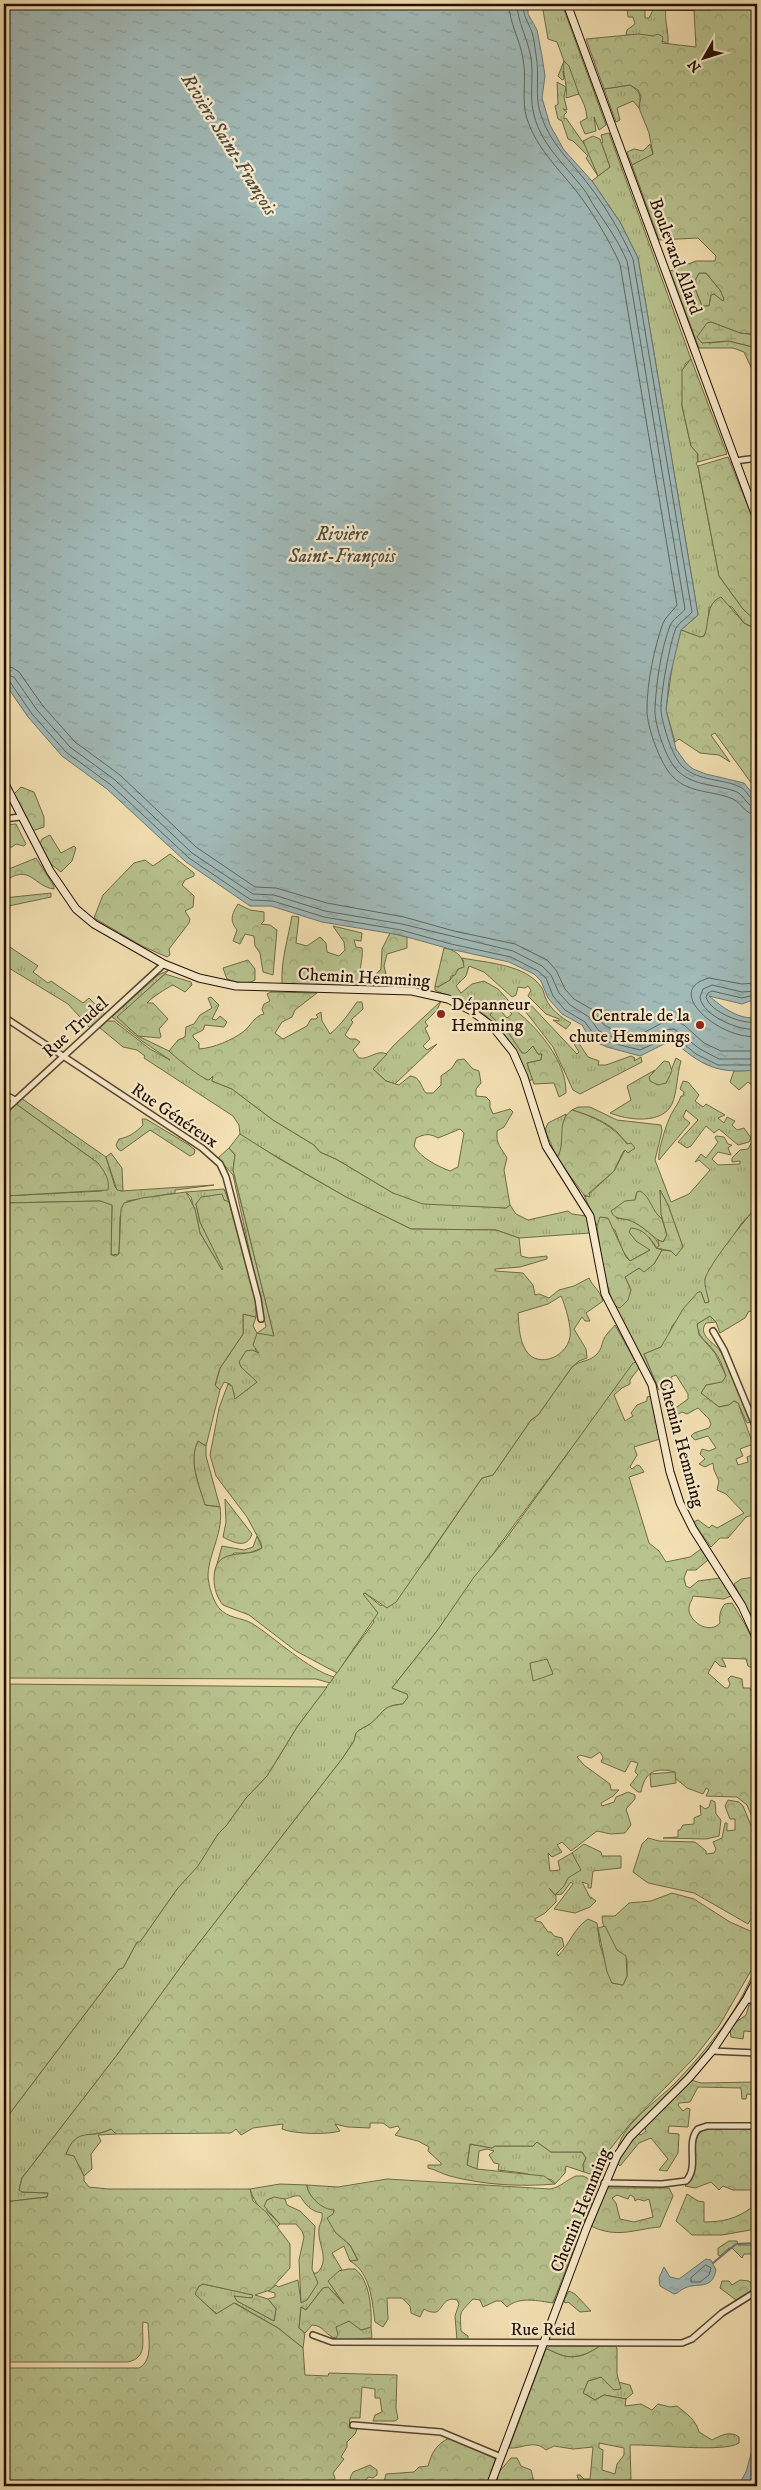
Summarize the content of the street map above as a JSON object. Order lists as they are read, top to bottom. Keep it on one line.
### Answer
{"streets":{"street":["Boulevard Allard","Chemin Hemming","Rue Trudel","Rue Généreux","Rue Reid"]},"crossings":[["Chemin Hemming","Rue Trudel"],["Chemin Hemming","Rue Reid"],["Rue Trudel","Rue Généreux"]],"water":["Rivière Saint-François"],"places":["Dépanneur Hemming","Centrale de la chute Hemmings"],"north":"bottom left"}
